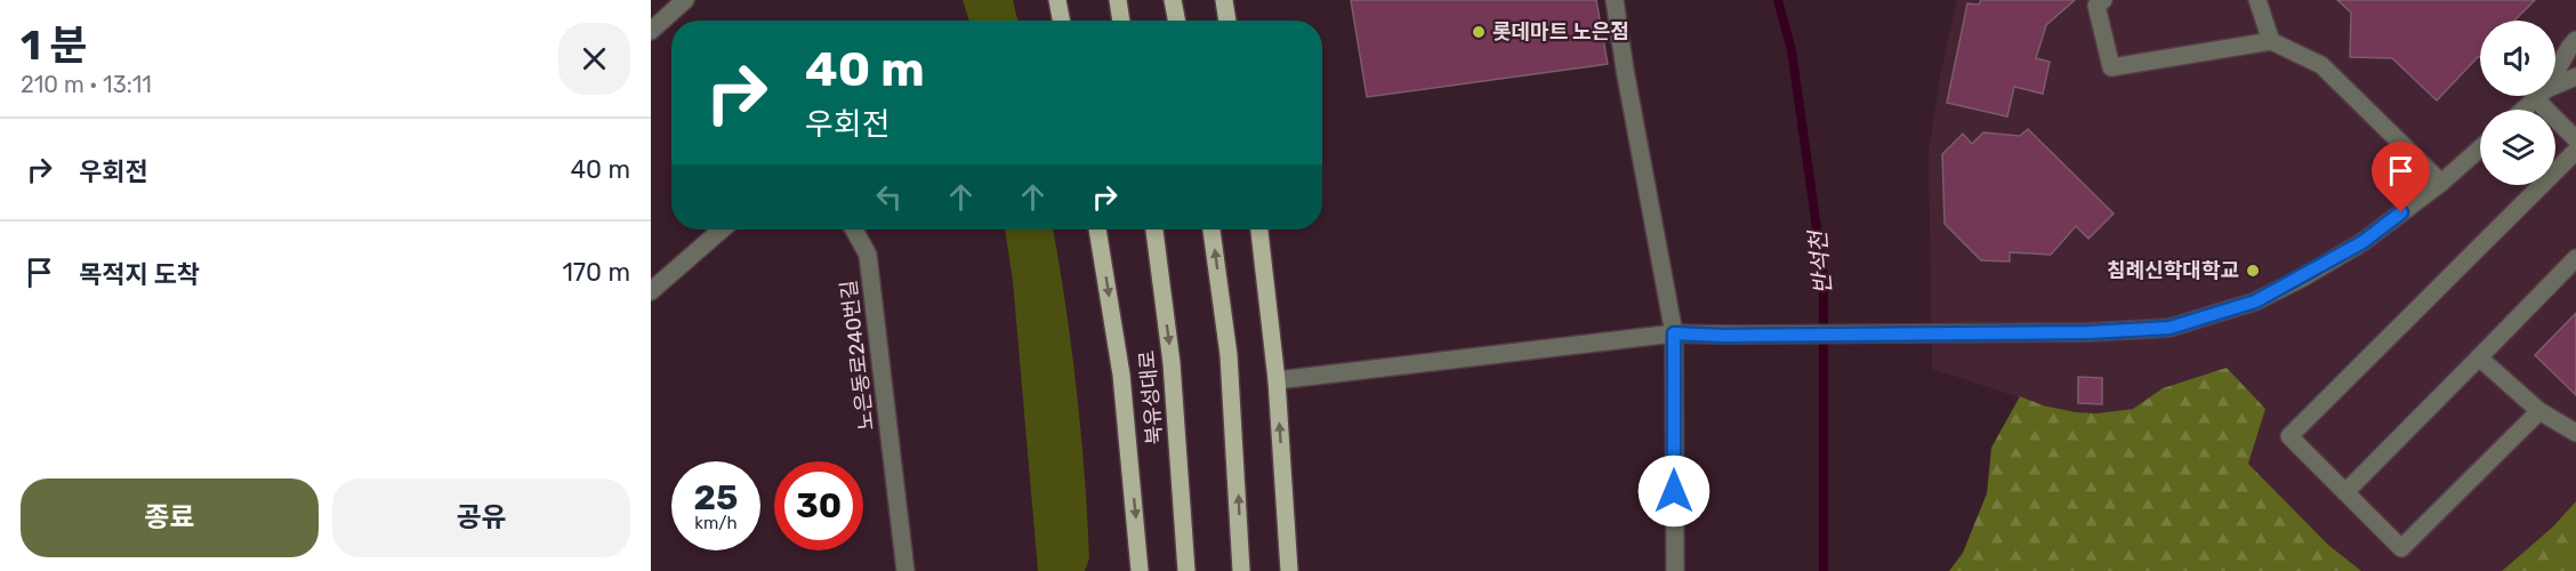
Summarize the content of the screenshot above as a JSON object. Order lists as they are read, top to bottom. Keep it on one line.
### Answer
{"streets":{"main road":["북유성대로"],"street":["노은동로240번길"]},"water":["반석천"],"places":["롯데마트 노은점","침례신학대학교"],"page":{"heading":["1 분","210 m · 13:11"],"turn":["40 m","우회전"],"list":[{"name":"우회전","value":"40 m"},{"name":"목적지 도착","value":"170 m"}],"speed":"25 km/h","limit":"30","buttons":["종료","공유"]}}
